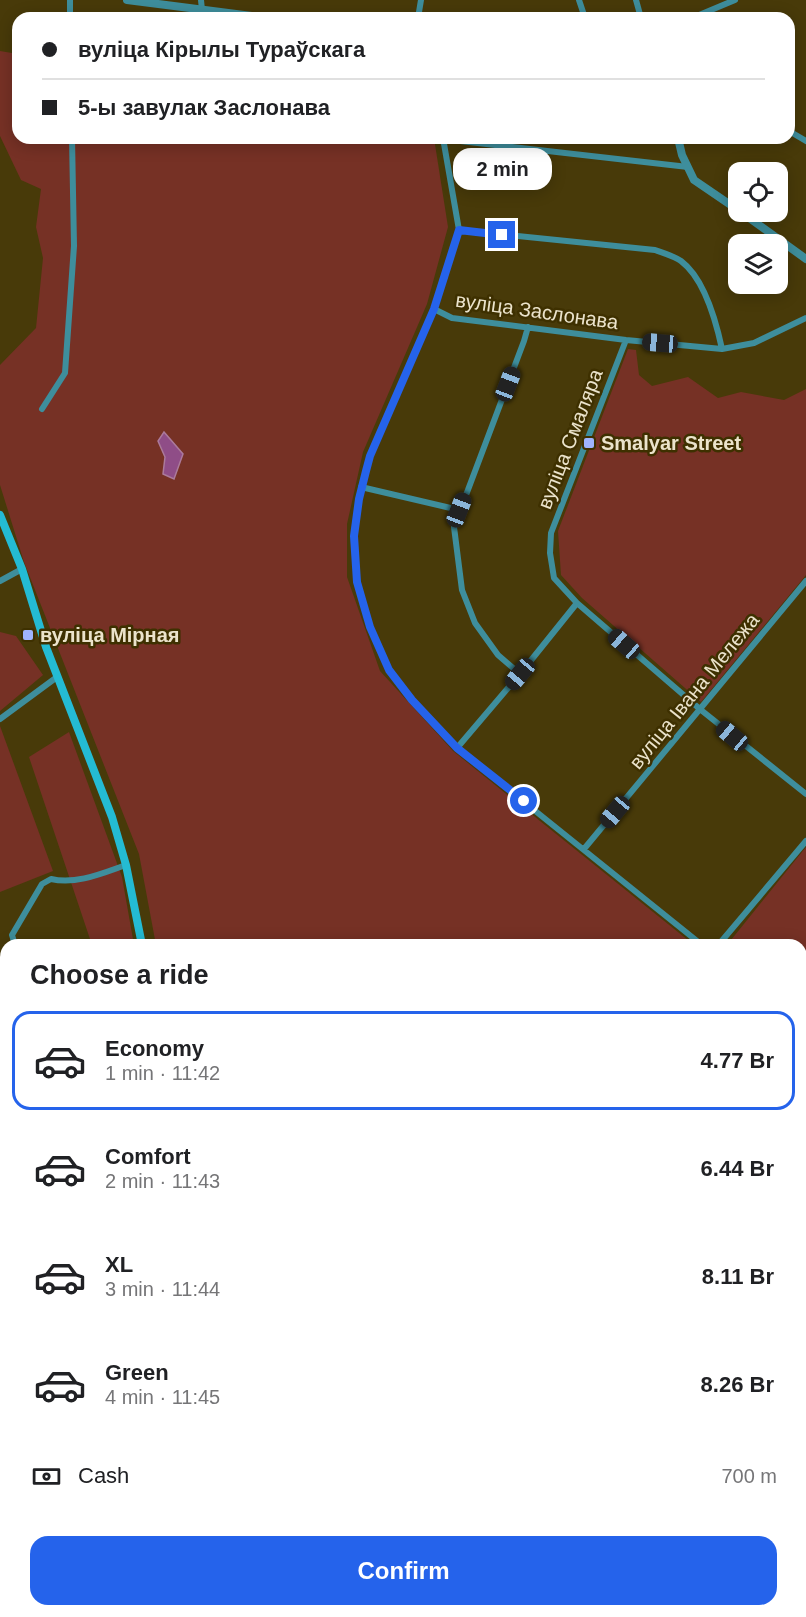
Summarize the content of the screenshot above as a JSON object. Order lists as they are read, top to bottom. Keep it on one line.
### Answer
{"streets":{"street":["вуліца Заслонава","вуліца Смаляра","вуліца Івана Мележа"]},"crossings":[["вуліца Заслонава","вуліца Смаляра"],["вуліца Смаляра","вуліца Івана Мележа"]],"places":{"transit":["Smalyar Street","вуліца Мірная"]},"page":{"banner":["вуліца Кірылы Тураўскага","5-ы завулак Заслонава"],"bubble":"2 min","heading":"Choose a ride","list":[{"name":"Economy","note":"1 min · 11:42","value":"4.77 Br"},{"name":"Comfort","note":"2 min · 11:43","value":"6.44 Br"},{"name":"XL","note":"3 min · 11:44","value":"8.11 Br"},{"name":"Green","note":"4 min · 11:45","value":"8.26 Br"}],"pay":["Cash","700 m"],"buttons":"Confirm"}}
